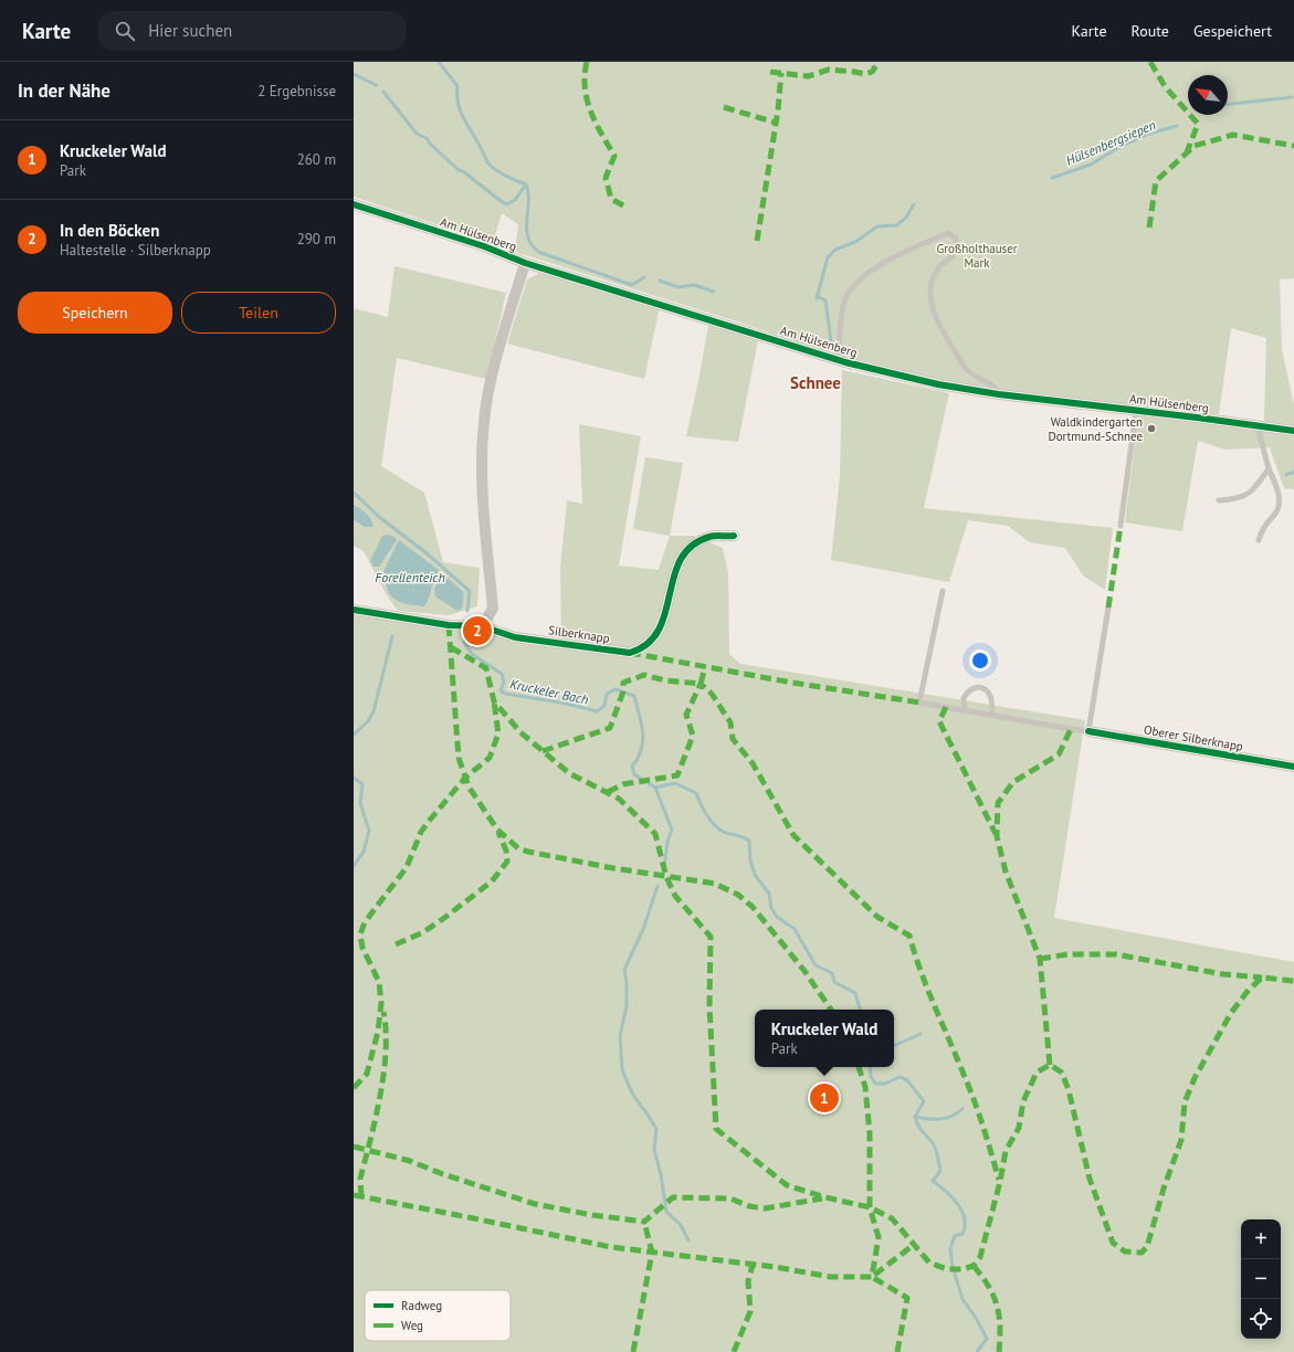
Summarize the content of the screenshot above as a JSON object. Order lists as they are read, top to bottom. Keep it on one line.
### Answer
{"streets":{"street":["Am Hülsenberg","Silberknapp","Oberer Silberknapp"]},"districts":["Schnee"],"water":["Hülsenbergsiepen","Forellenteich","Kruckeler Bach"],"parks":["Großholthauser Mark"],"places":["Waldkindergarten Dortmund-Schnee"],"legend":["Radweg","Weg"],"north":"top left","page":{"header":"Karte","search":"Hier suchen","nav":["Karte","Route","Gespeichert"],"heading":["In der Nähe","2 Ergebnisse"],"list":[{"mark":"1","name":"Kruckeler Wald","note":"Park","value":"260 m"},{"mark":"2","name":"In den Böcken","note":"Haltestelle · Silberknapp","value":"290 m"}],"buttons":["Speichern","Teilen"],"pins":["2","1"],"popup":["Kruckeler Wald","Park"],"map_buttons":["+","−"]}}
